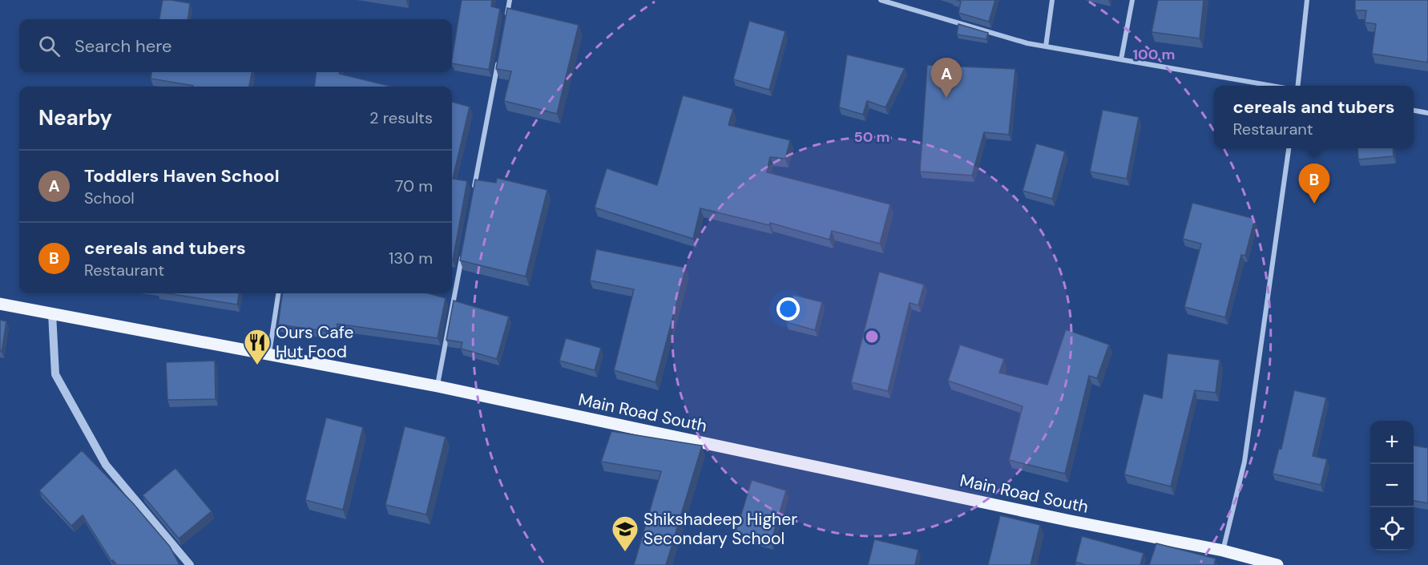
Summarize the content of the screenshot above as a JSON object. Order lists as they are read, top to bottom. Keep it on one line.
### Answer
{"streets":{"main road":["Main Road South"]},"places":{"restaurant":["Ours Cafe Hut Food"],"school or university":["Shikshadeep Higher Secondary School"]},"page":{"search":"Search here","pins":["A","B"],"popup":["cereals and tubers","Restaurant"],"heading":["Nearby","2 results"],"list":[{"mark":"A","name":"Toddlers Haven School","note":"School","value":"70 m"},{"mark":"B","name":"cereals and tubers","note":"Restaurant","value":"130 m"}],"map_buttons":["+","−"]},"rings":["100 m","50 m"]}
